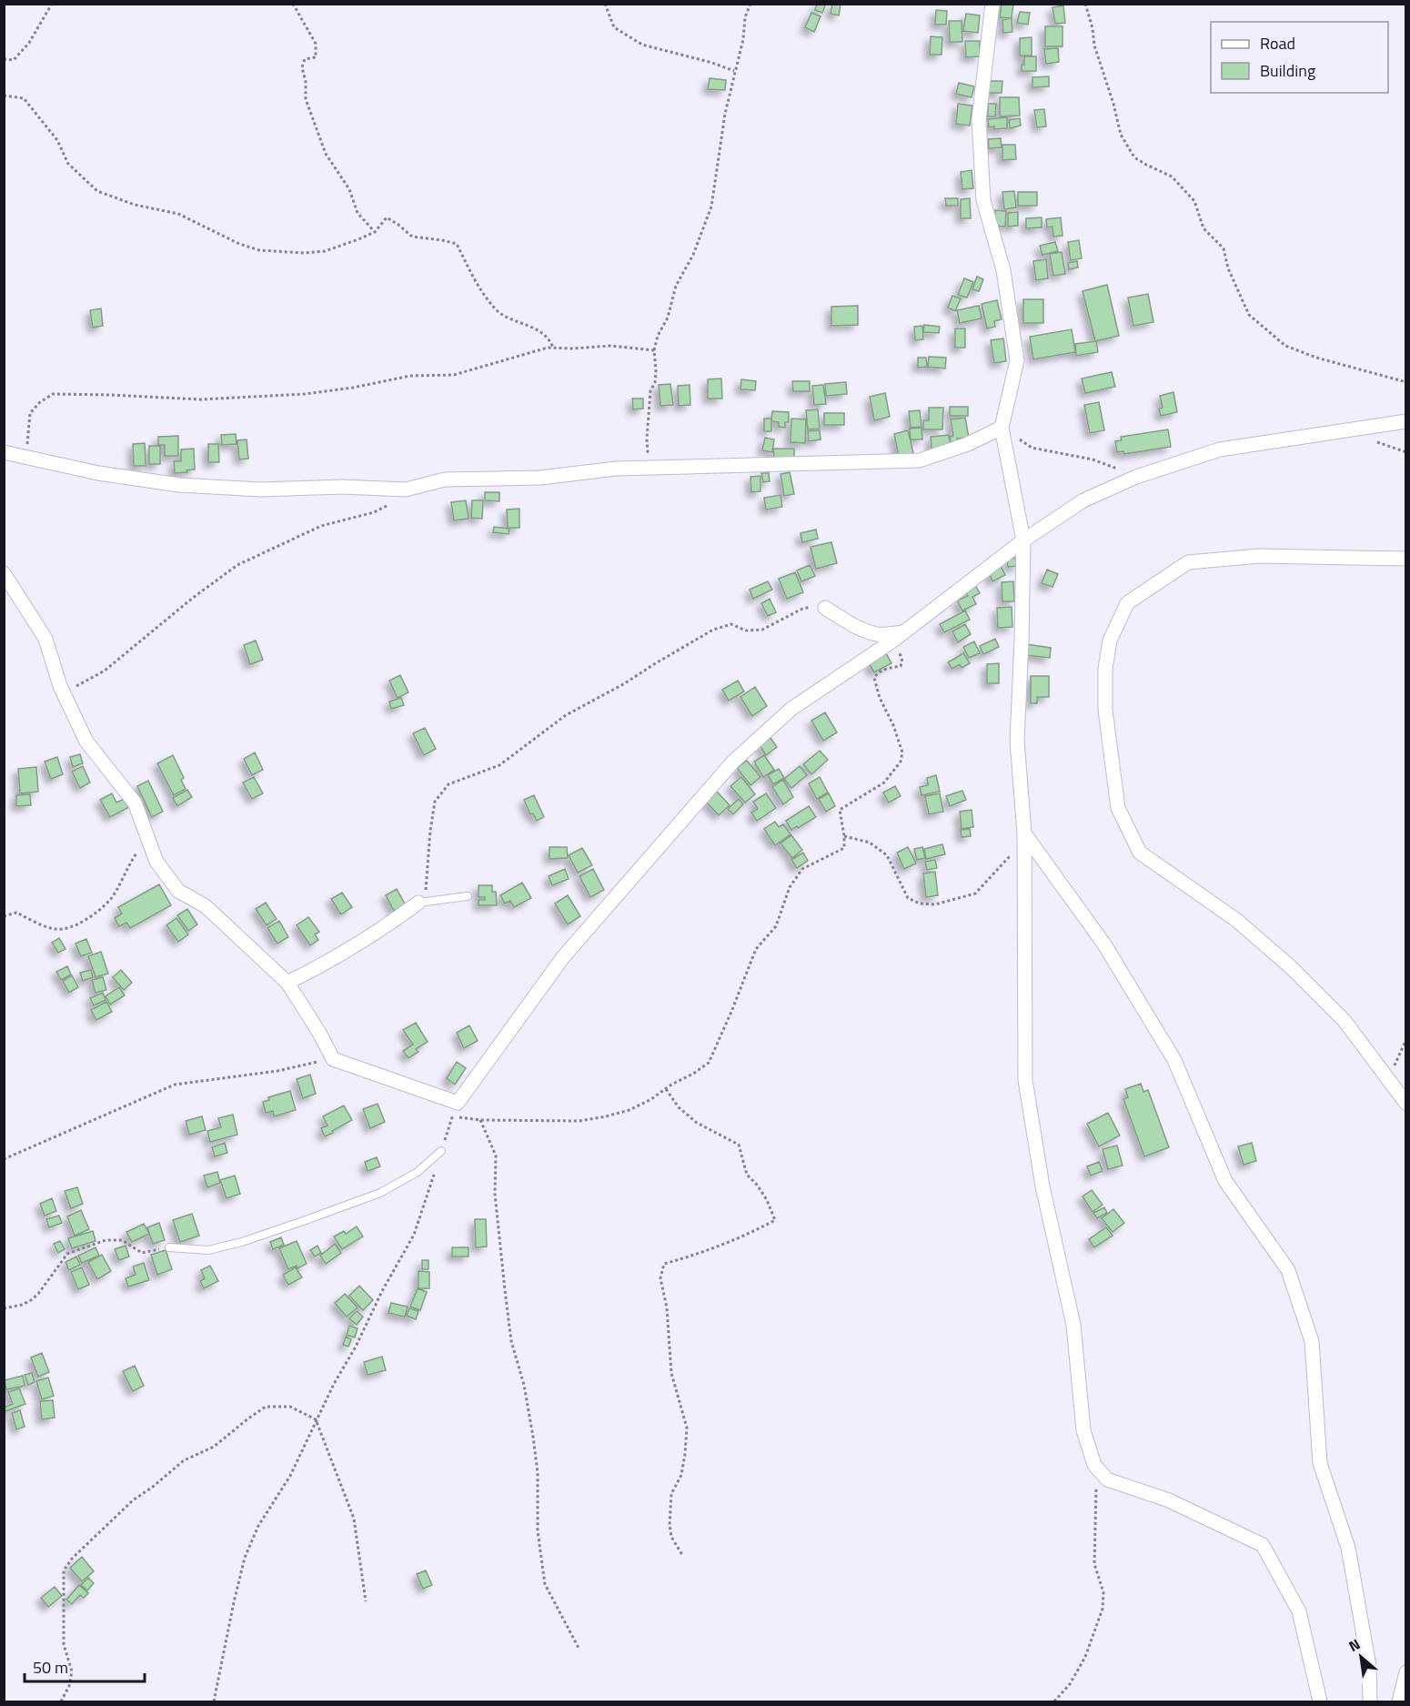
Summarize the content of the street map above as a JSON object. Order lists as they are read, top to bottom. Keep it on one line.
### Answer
{"legend":["Road","Building"],"scale_bar":"50 m","north":"top left"}
